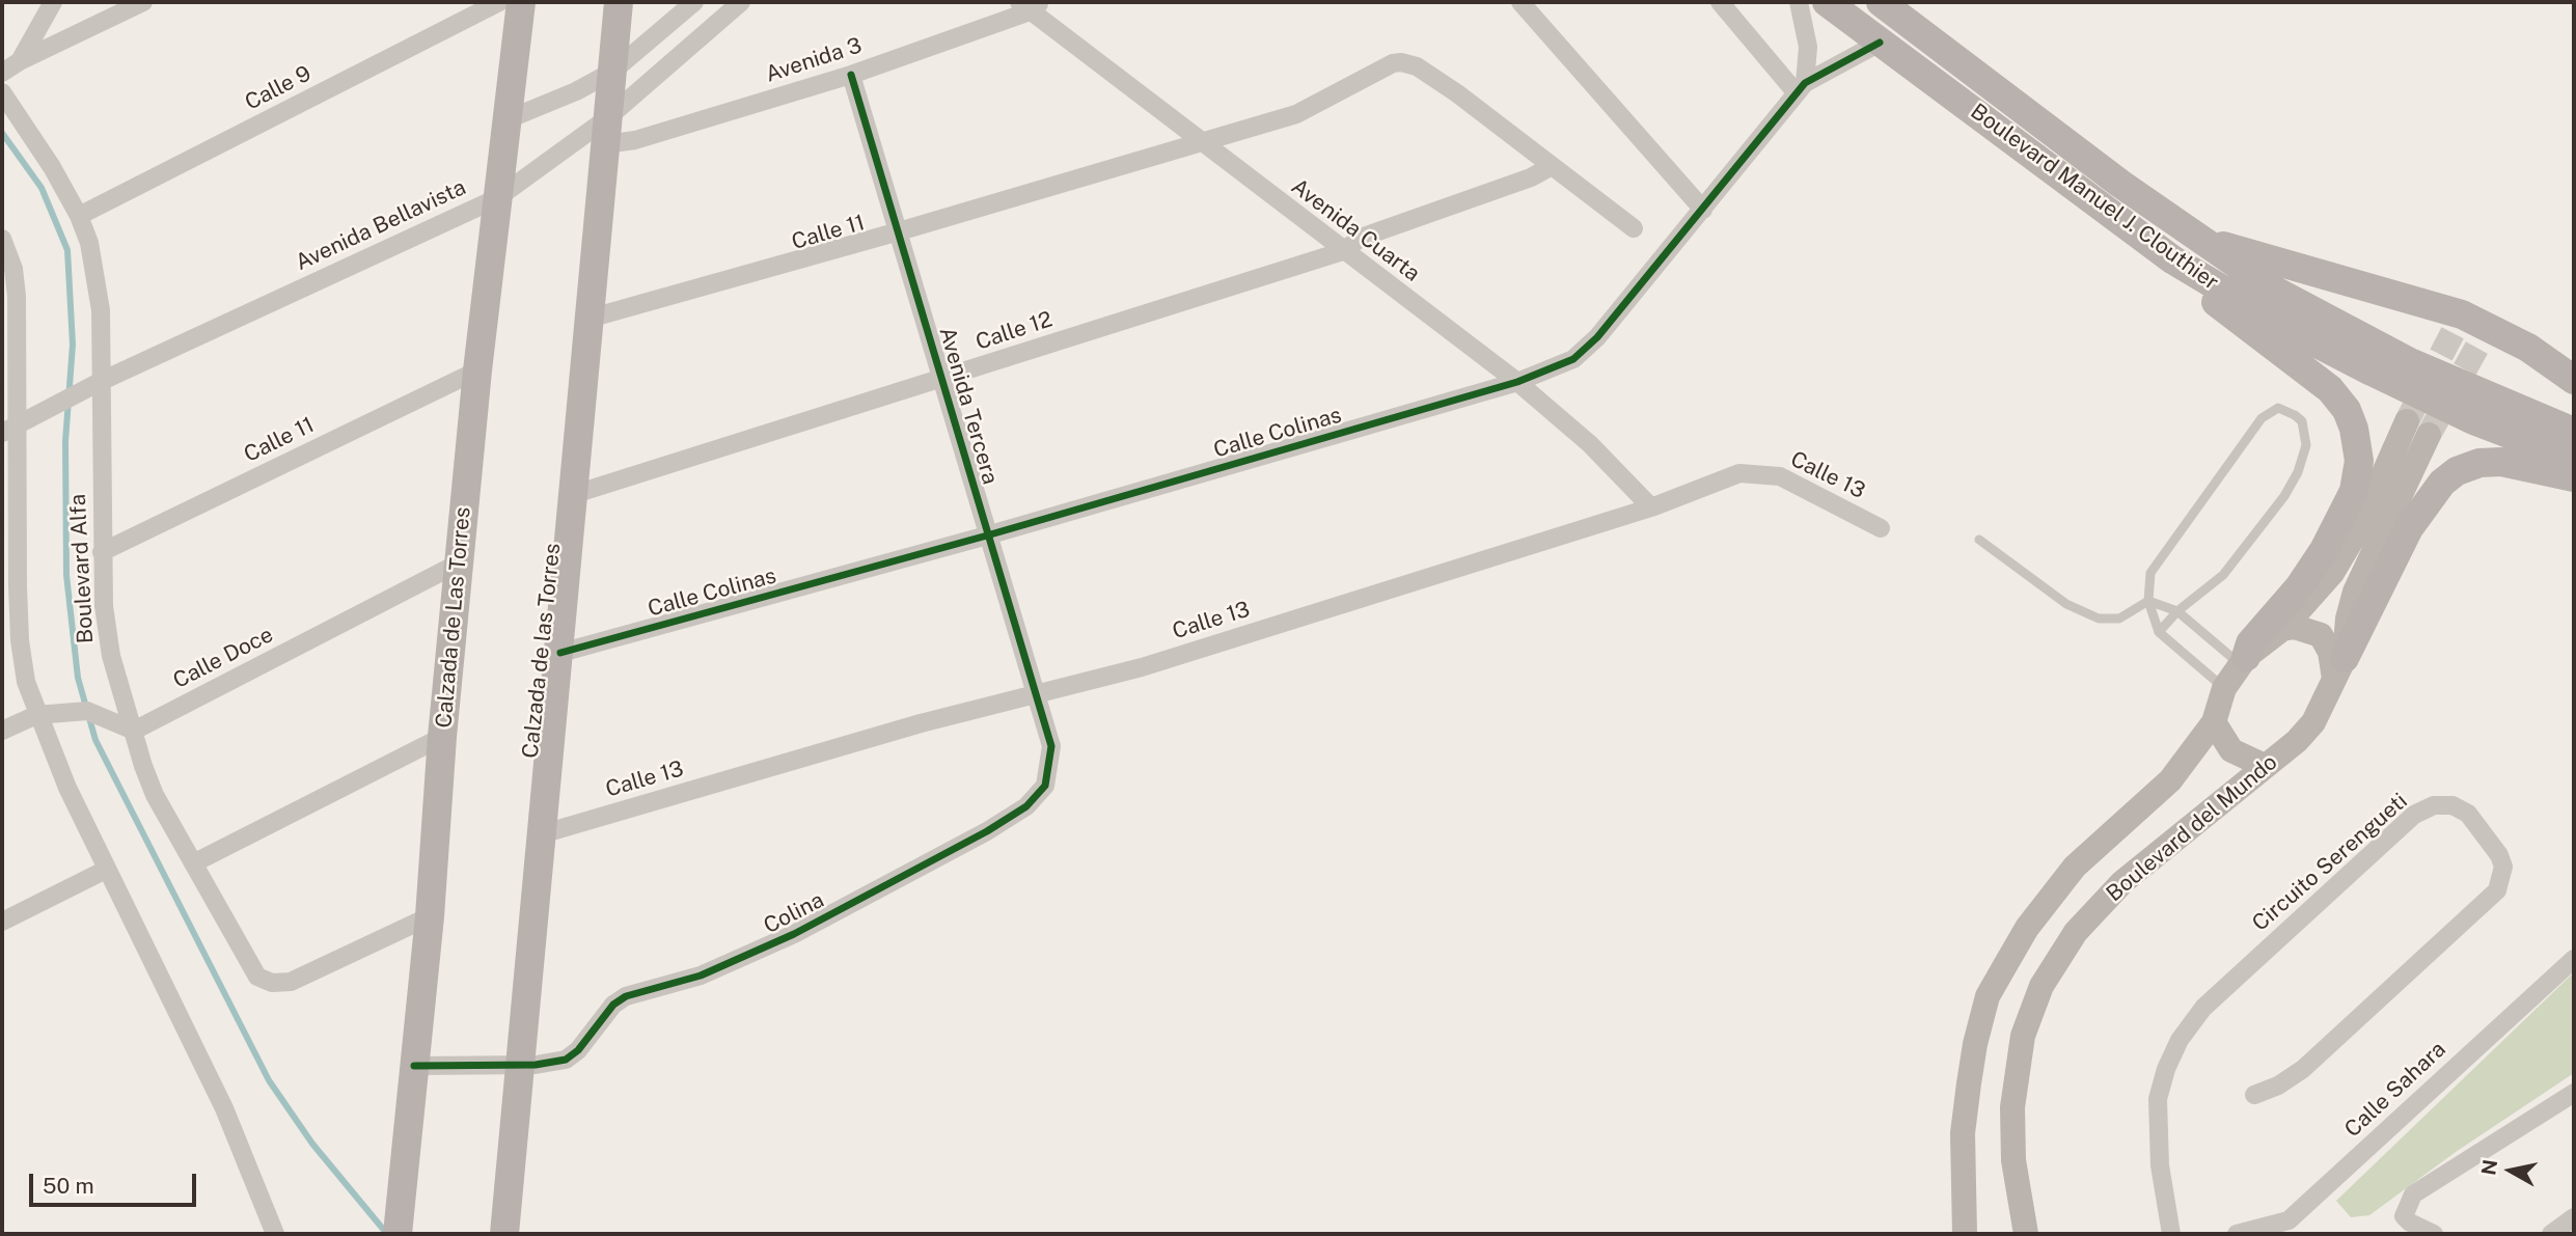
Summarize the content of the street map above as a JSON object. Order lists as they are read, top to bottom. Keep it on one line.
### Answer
{"streets":{"main road":["Boulevard Manuel J. Clouthier","Calzada de Las Torres","Calzada de las Torres"],"street":["Avenida 3","Calle 9","Avenida Bellavista","Avenida Cuarta","Calle 11","Calle 12","Avenida Tercera","Calle Colinas","Calle 13","Boulevard Alfa","Calle Doce","Boulevard del Mundo","Circuito Serengueti","Colina","Calle Sahara"]},"crossings":[["Avenida 3","Avenida Bellavista"],["Avenida 3","Avenida Cuarta"],["Avenida 3","Avenida Tercera"],["Avenida 3","Calzada de las Torres"],["Calle 9","Boulevard Alfa"],["Boulevard Manuel J. Clouthier","Calle Colinas"],["Avenida Bellavista","Boulevard Alfa"],["Avenida Bellavista","Calzada de Las Torres"],["Avenida Bellavista","Calzada de las Torres"],["Avenida Cuarta","Calle 11"],["Avenida Cuarta","Calle 12"],["Avenida Cuarta","Calle Colinas"],["Avenida Cuarta","Calle 13"],["Calle 11","Calle 12"],["Calle 11","Avenida Tercera"],["Calle 11","Boulevard Alfa"],["Calle 11","Calzada de Las Torres"],["Calle 11","Calzada de las Torres"],["Calle 12","Avenida Tercera"],["Calle 12","Calzada de las Torres"],["Avenida Tercera","Calle Colinas"],["Avenida Tercera","Calle 13"],["Avenida Tercera","Colina"],["Calle Colinas","Calzada de las Torres"],["Calle 13","Calzada de las Torres"],["Boulevard Alfa","Calzada de Las Torres"],["Boulevard Alfa","Calle Doce"],["Calzada de Las Torres","Calle Doce"],["Calzada de Las Torres","Colina"],["Calzada de las Torres","Colina"]],"scale_bar":"50 m","north":"left"}
